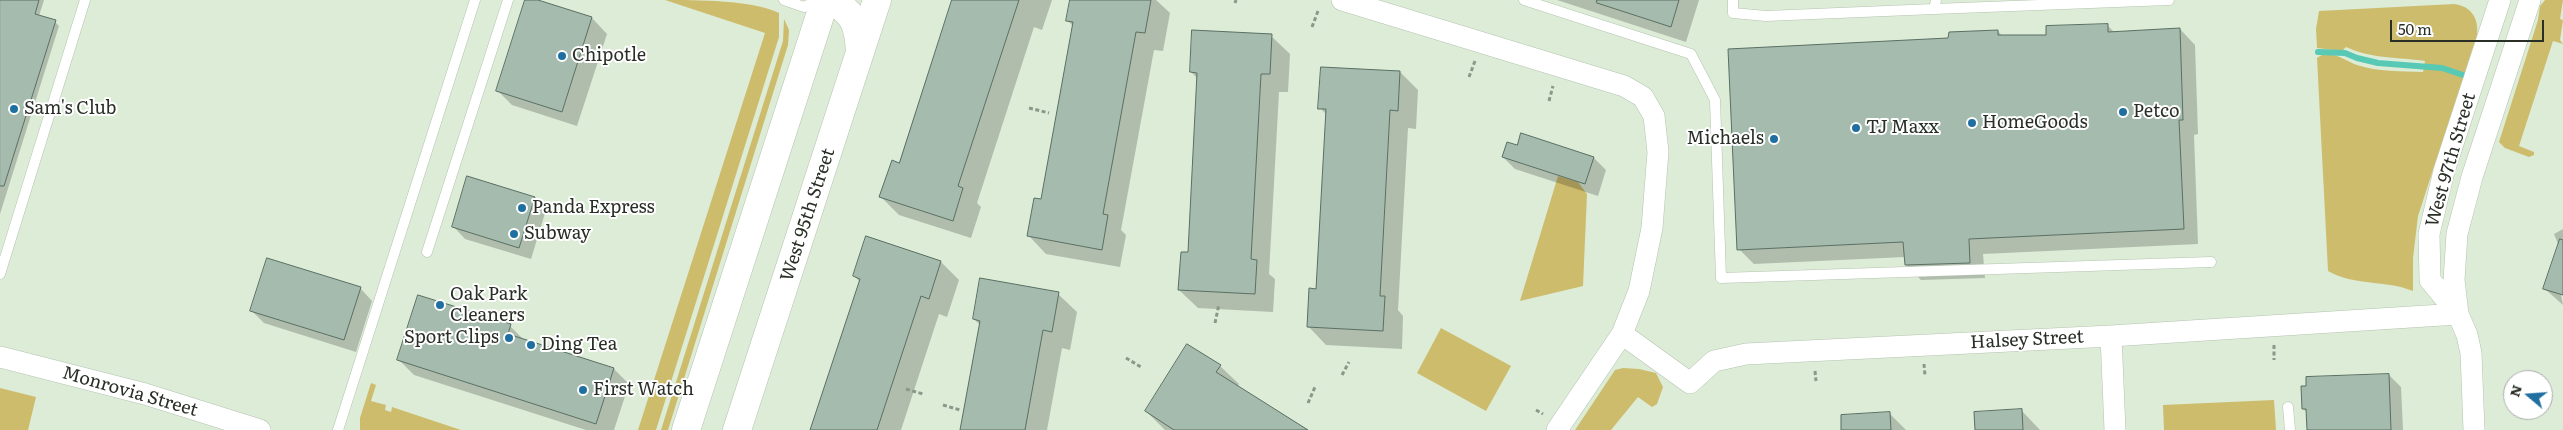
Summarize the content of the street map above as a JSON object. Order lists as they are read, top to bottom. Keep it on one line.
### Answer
{"streets":{"main road":["West 95th Street"],"street":["West 97th Street","Halsey Street","Monrovia Street"]},"crossings":[["West 97th Street","Halsey Street"]],"places":["Chipotle","Sam's Club","Petco","HomeGoods","TJ Maxx","Michaels","Panda Express","Subway","Oak Park Cleaners","Sport Clips","Ding Tea","First Watch"],"scale_bar":"50 m","north":"left"}
